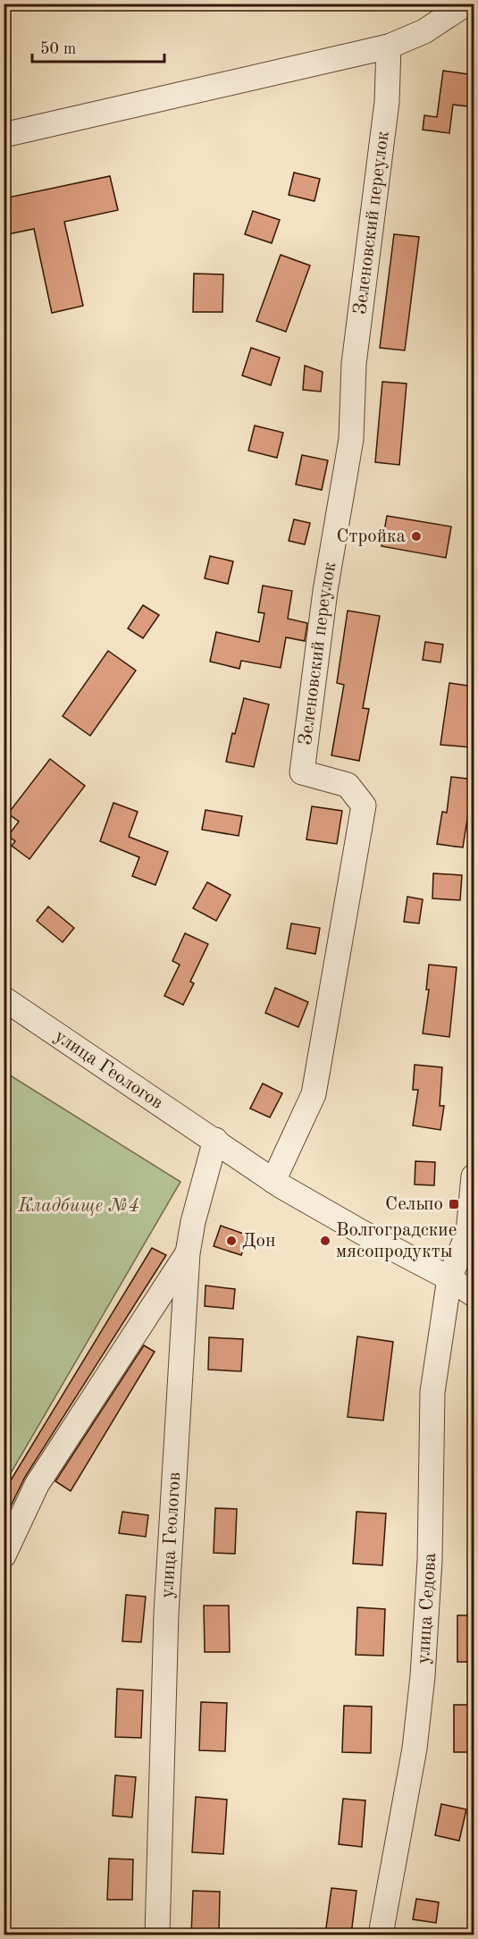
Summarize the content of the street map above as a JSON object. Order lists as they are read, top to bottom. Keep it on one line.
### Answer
{"streets":{"street":["Зеленовский переулок","улица Геологов","улица Седова"]},"crossings":[["Зеленовский переулок","улица Геологов"],["улица Геологов","улица Седова"]],"parks":["Кладбище №4"],"places":{"other":["Стройка","Дон","Волгоградские мясопродукты"],"transit":["Сельпо"]},"scale_bar":"50 m"}
